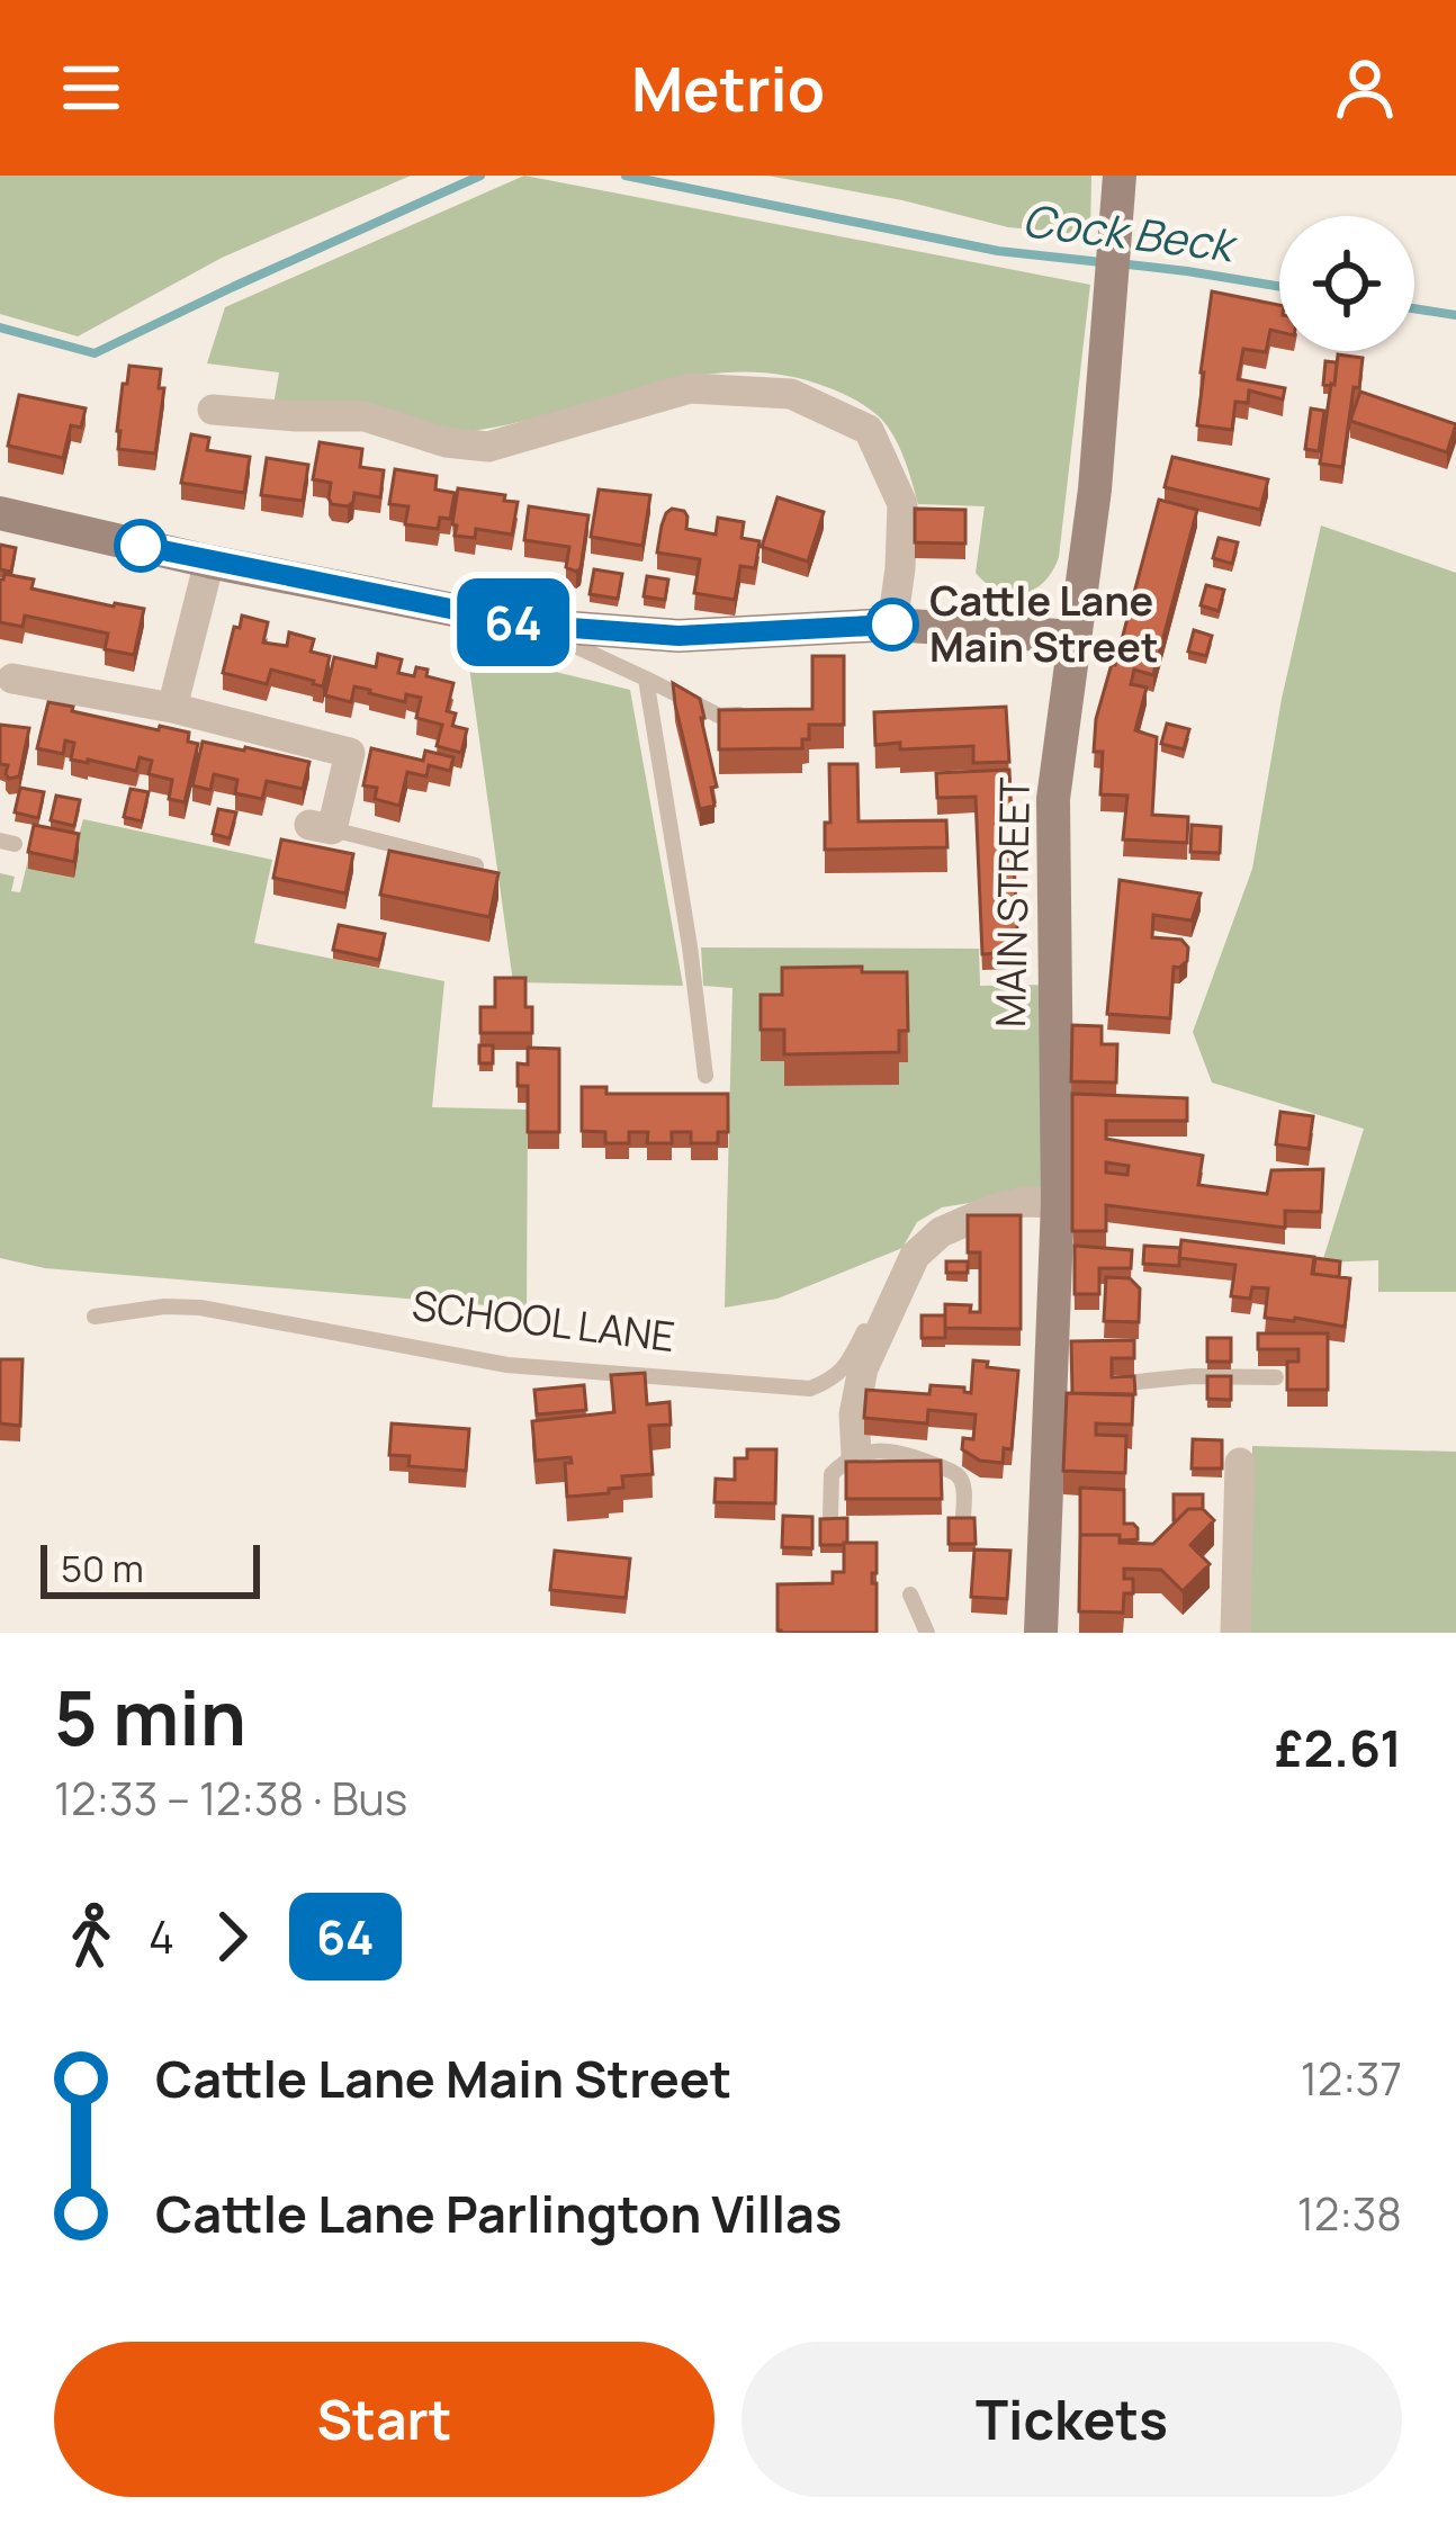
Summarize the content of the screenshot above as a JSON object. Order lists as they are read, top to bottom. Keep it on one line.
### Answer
{"streets":{"street":["MAIN STREET","SCHOOL LANE"]},"crossings":[["MAIN STREET","SCHOOL LANE"]],"water":["Cock Beck"],"places":["Cattle Lane Main Street"],"lines":["bus line 64"],"scale_bar":"50 m","page":{"header":"Metrio","on_map":"64","scale":"50 m","heading":["5 min","12:33 – 12:38 · Bus","£2.61"],"legs":["4","64"],"list":[{"name":"Cattle Lane Main Street","value":"12:37"},{"name":"Cattle Lane Parlington Villas","value":"12:38"}],"buttons":["Start","Tickets"]}}
